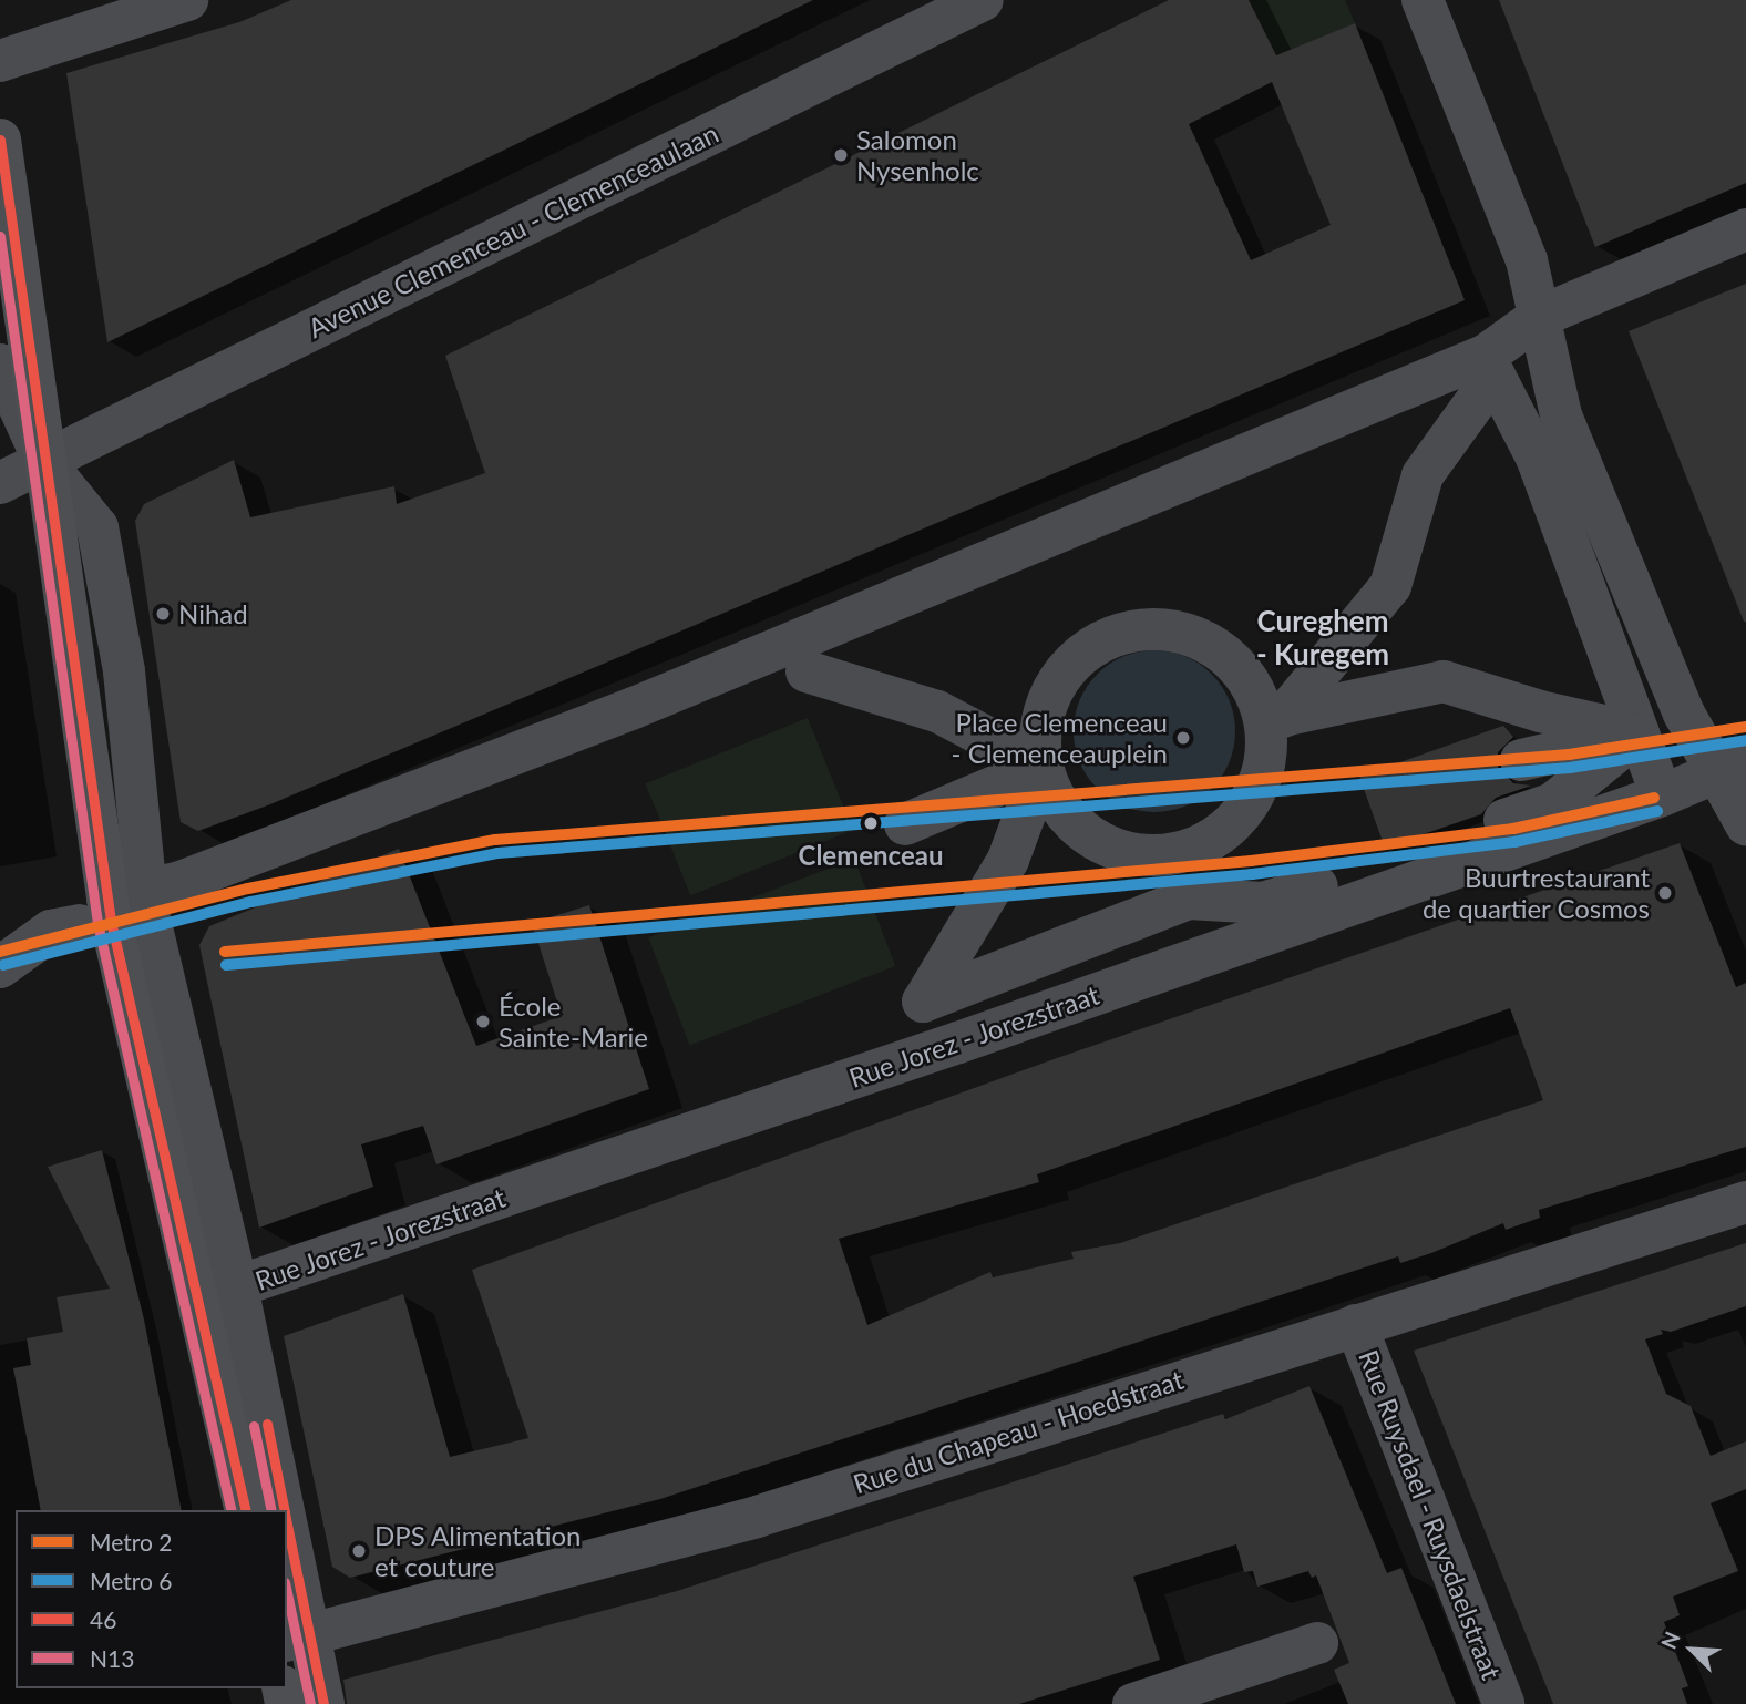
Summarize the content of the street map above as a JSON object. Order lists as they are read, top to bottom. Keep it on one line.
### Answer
{"streets":{"street":["Avenue Clemenceau - Clemenceaulaan","Rue Jorez - Jorezstraat","Rue du Chapeau - Hoedstraat","Rue Ruysdael - Ruysdaelstraat"]},"crossings":[["Rue du Chapeau - Hoedstraat","Rue Ruysdael - Ruysdaelstraat"]],"districts":["Cureghem - Kuregem"],"places":["Salomon Nysenholc","Nihad","Place Clemenceau - Clemenceauplein","Clemenceau","Buurtrestaurant de quartier Cosmos","École Sainte-Marie","DPS Alimentation et couture"],"lines":["transit line 46","transit line N13","metro line 2","metro line 6"],"legend":["Metro 2","Metro 6","46","N13"],"north":"top left"}
